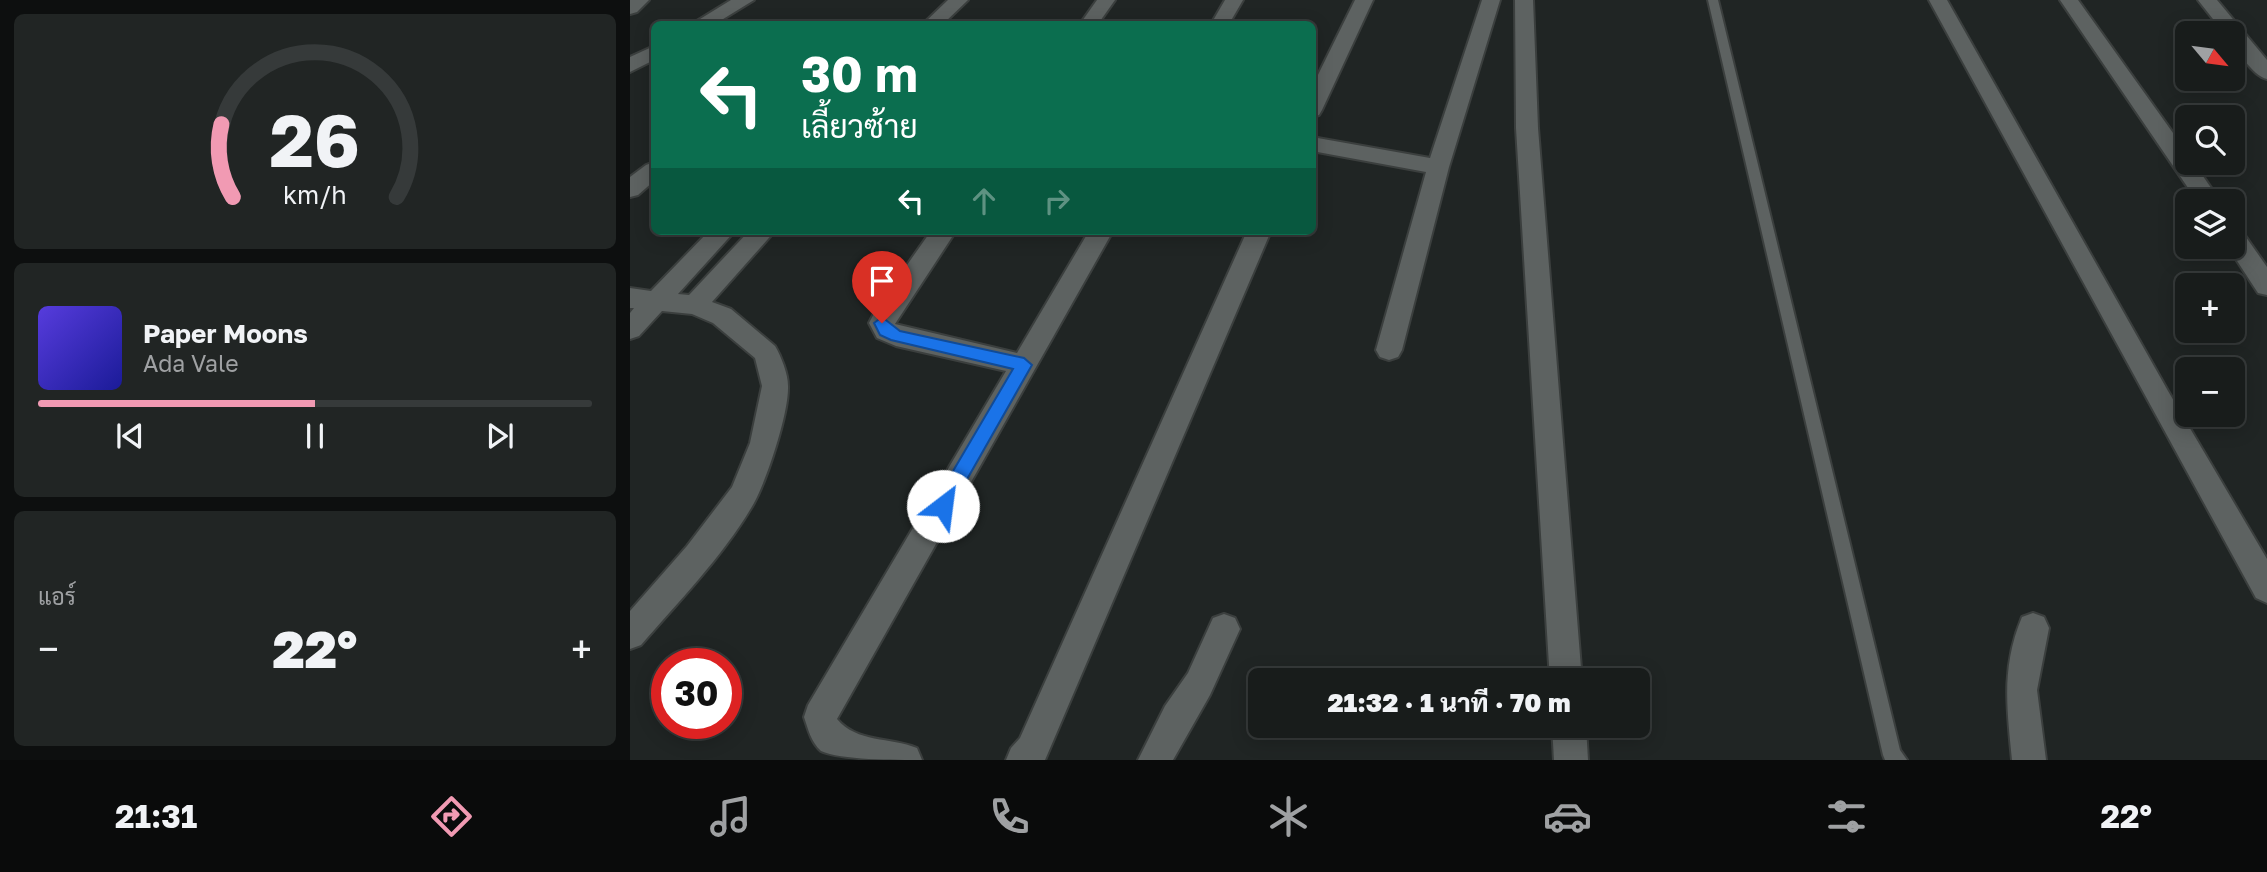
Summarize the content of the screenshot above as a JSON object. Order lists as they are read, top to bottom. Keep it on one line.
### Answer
{"north":"bottom right","page":{"map_buttons":["+","−"],"turn":["30 m","เลี้ยวซ้าย"],"song":["Paper Moons","Ada Vale"],"tile":"แอร์","heat":["−","22°","+"],"limit":"30","trip":"21:32 · 1 นาที · 70 m","tabs":["21:31","22°"],"gauge":["26","km/h"]}}
